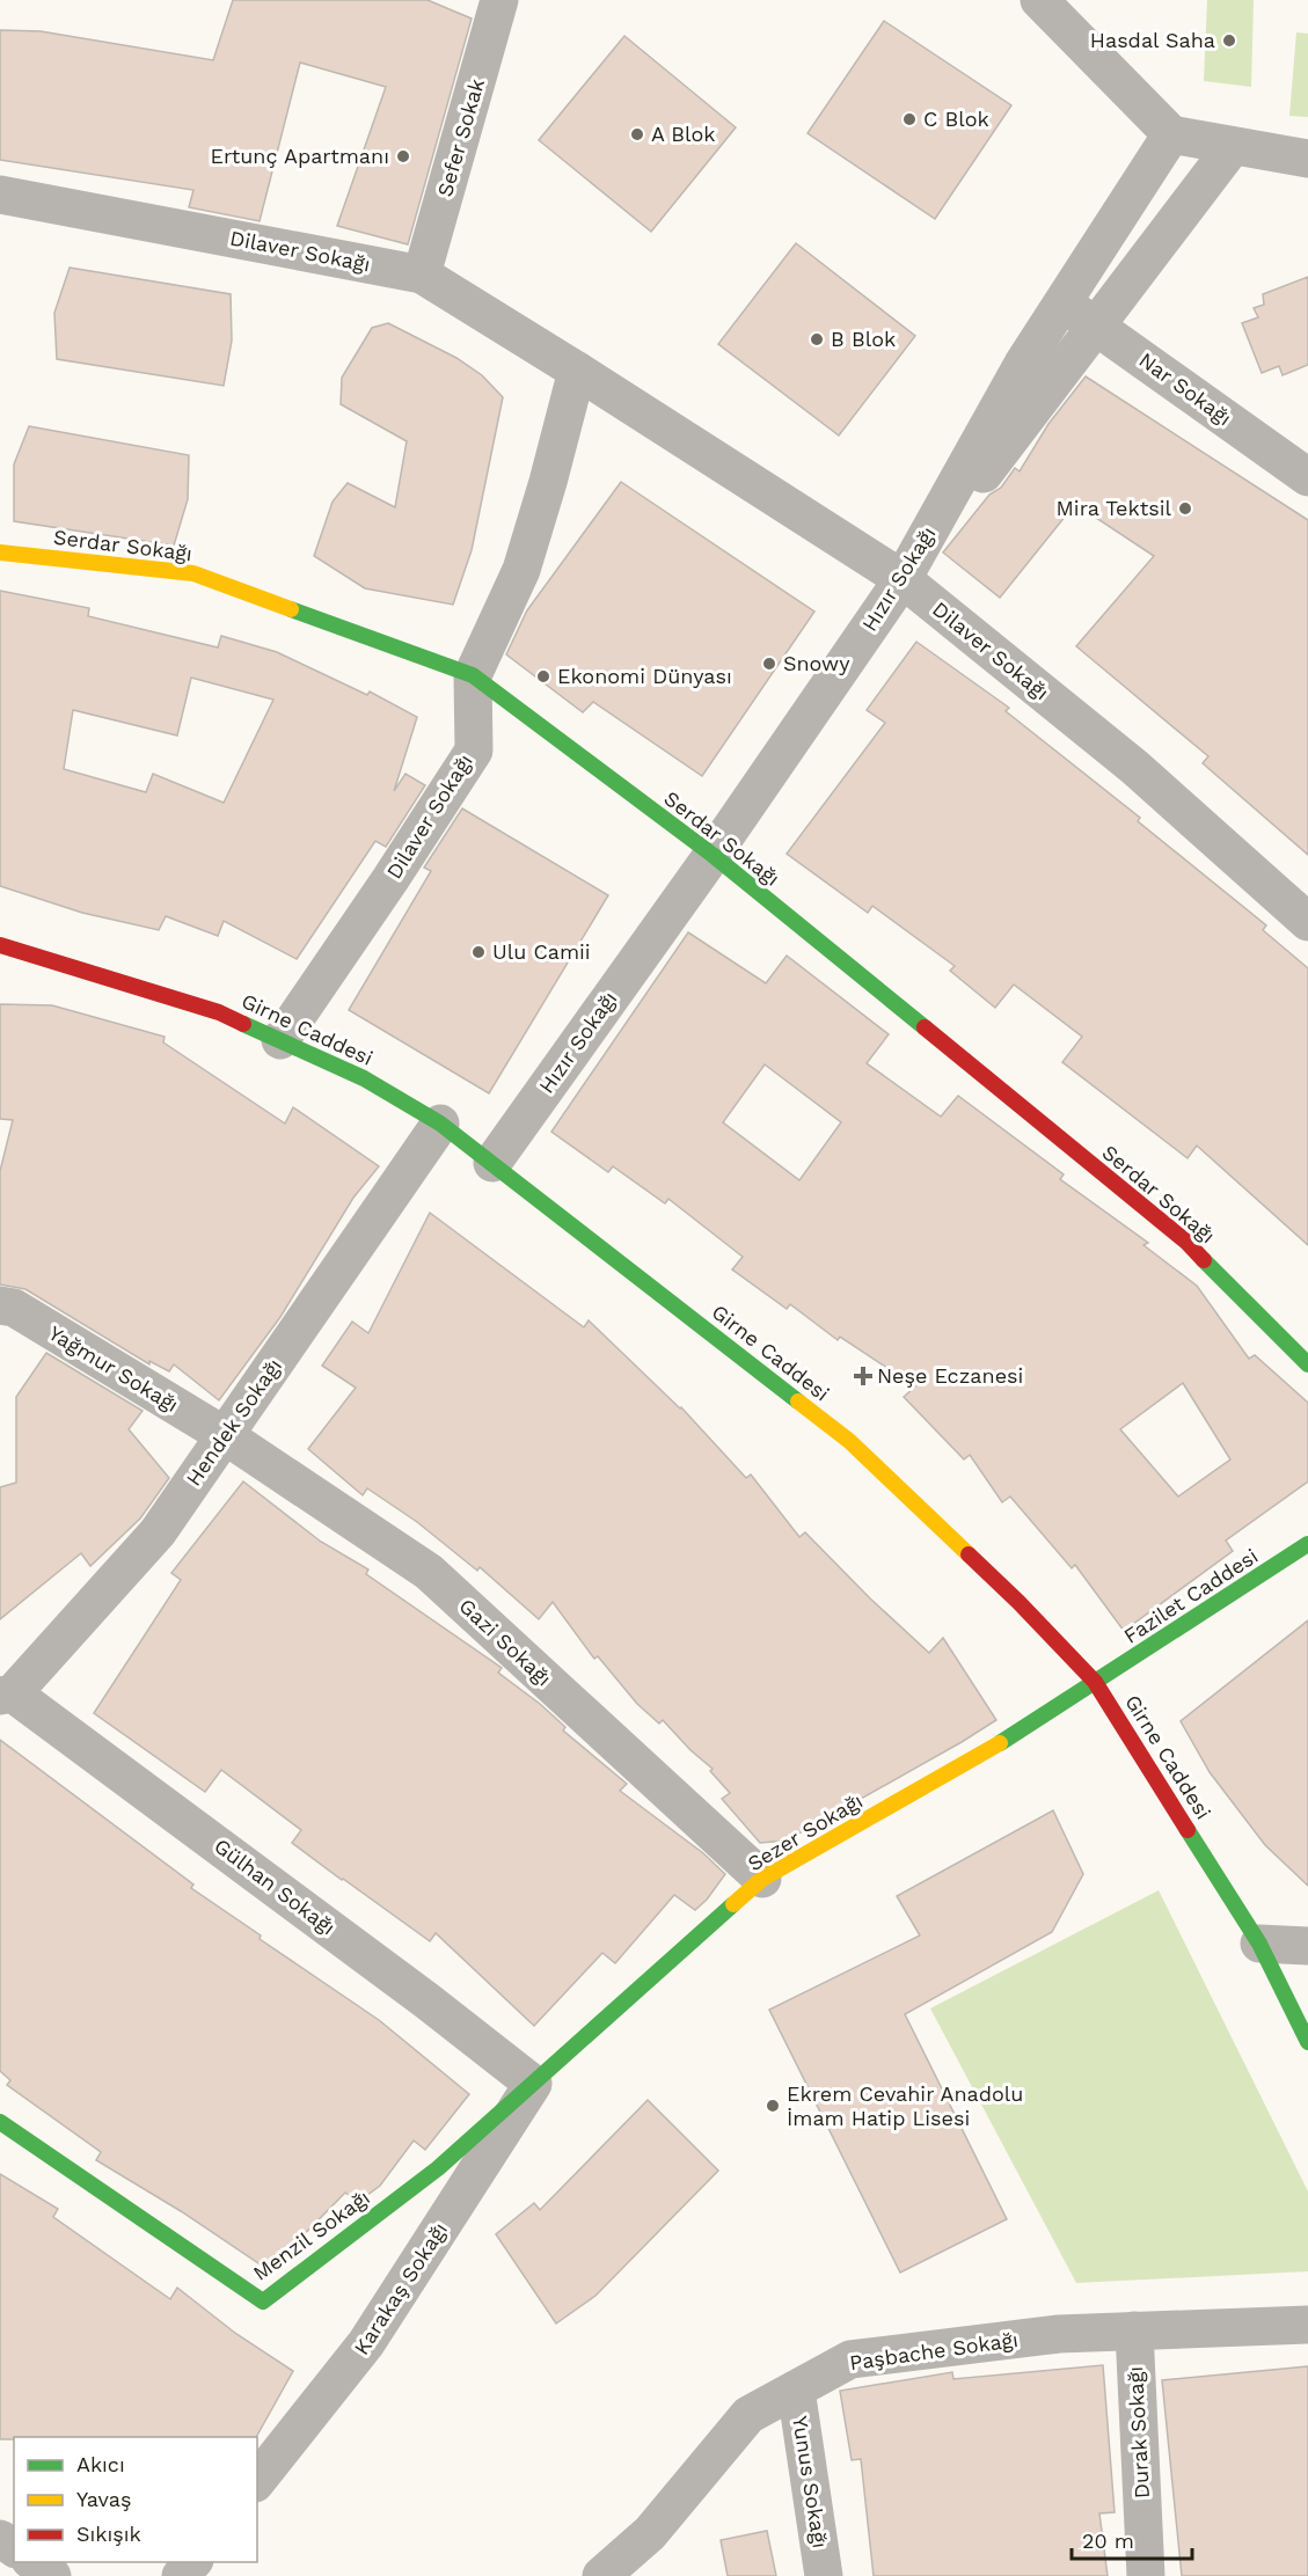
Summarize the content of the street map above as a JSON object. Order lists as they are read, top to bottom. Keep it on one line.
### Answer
{"streets":{"street":["Sefer Sokak","Dilaver Sokağı","Nar Sokağı","Serdar Sokağı","Hızır Sokağı","Girne Caddesi","Yağmur Sokağı","Hendek Sokağı","Fazilet Caddesi","Gazi Sokağı","Sezer Sokağı","Gülhan Sokağı","Menzil Sokağı","Karakaş Sokağı","Paşbache Sokağı","Durak Sokağı","Yunus Sokağı"]},"crossings":[["Sefer Sokak","Dilaver Sokağı"],["Dilaver Sokağı","Serdar Sokağı"],["Dilaver Sokağı","Hızır Sokağı"],["Dilaver Sokağı","Girne Caddesi"],["Nar Sokağı","Hızır Sokağı"],["Serdar Sokağı","Hızır Sokağı"],["Hızır Sokağı","Girne Caddesi"],["Girne Caddesi","Hendek Sokağı"],["Girne Caddesi","Fazilet Caddesi"],["Girne Caddesi","Sezer Sokağı"],["Yağmur Sokağı","Hendek Sokağı"],["Yağmur Sokağı","Gazi Sokağı"],["Hendek Sokağı","Gazi Sokağı"],["Hendek Sokağı","Gülhan Sokağı"],["Fazilet Caddesi","Sezer Sokağı"],["Gazi Sokağı","Sezer Sokağı"],["Sezer Sokağı","Gülhan Sokağı"],["Sezer Sokağı","Menzil Sokağı"],["Sezer Sokağı","Karakaş Sokağı"],["Gülhan Sokağı","Menzil Sokağı"],["Gülhan Sokağı","Karakaş Sokağı"],["Menzil Sokağı","Karakaş Sokağı"],["Paşbache Sokağı","Durak Sokağı"],["Paşbache Sokağı","Yunus Sokağı"]],"places":{"other":["Hasdal Saha","C Blok","A Blok","Ertunç Apartmanı","B Blok","Mira Tektsil","Snowy","Ekonomi Dünyası","Ulu Camii","Ekrem Cevahir Anadolu İmam Hatip Lisesi"],"health":["Neşe Eczanesi"]},"legend":["Akıcı","Yavaş","Sıkışık"],"scale_bar":"20 m"}
